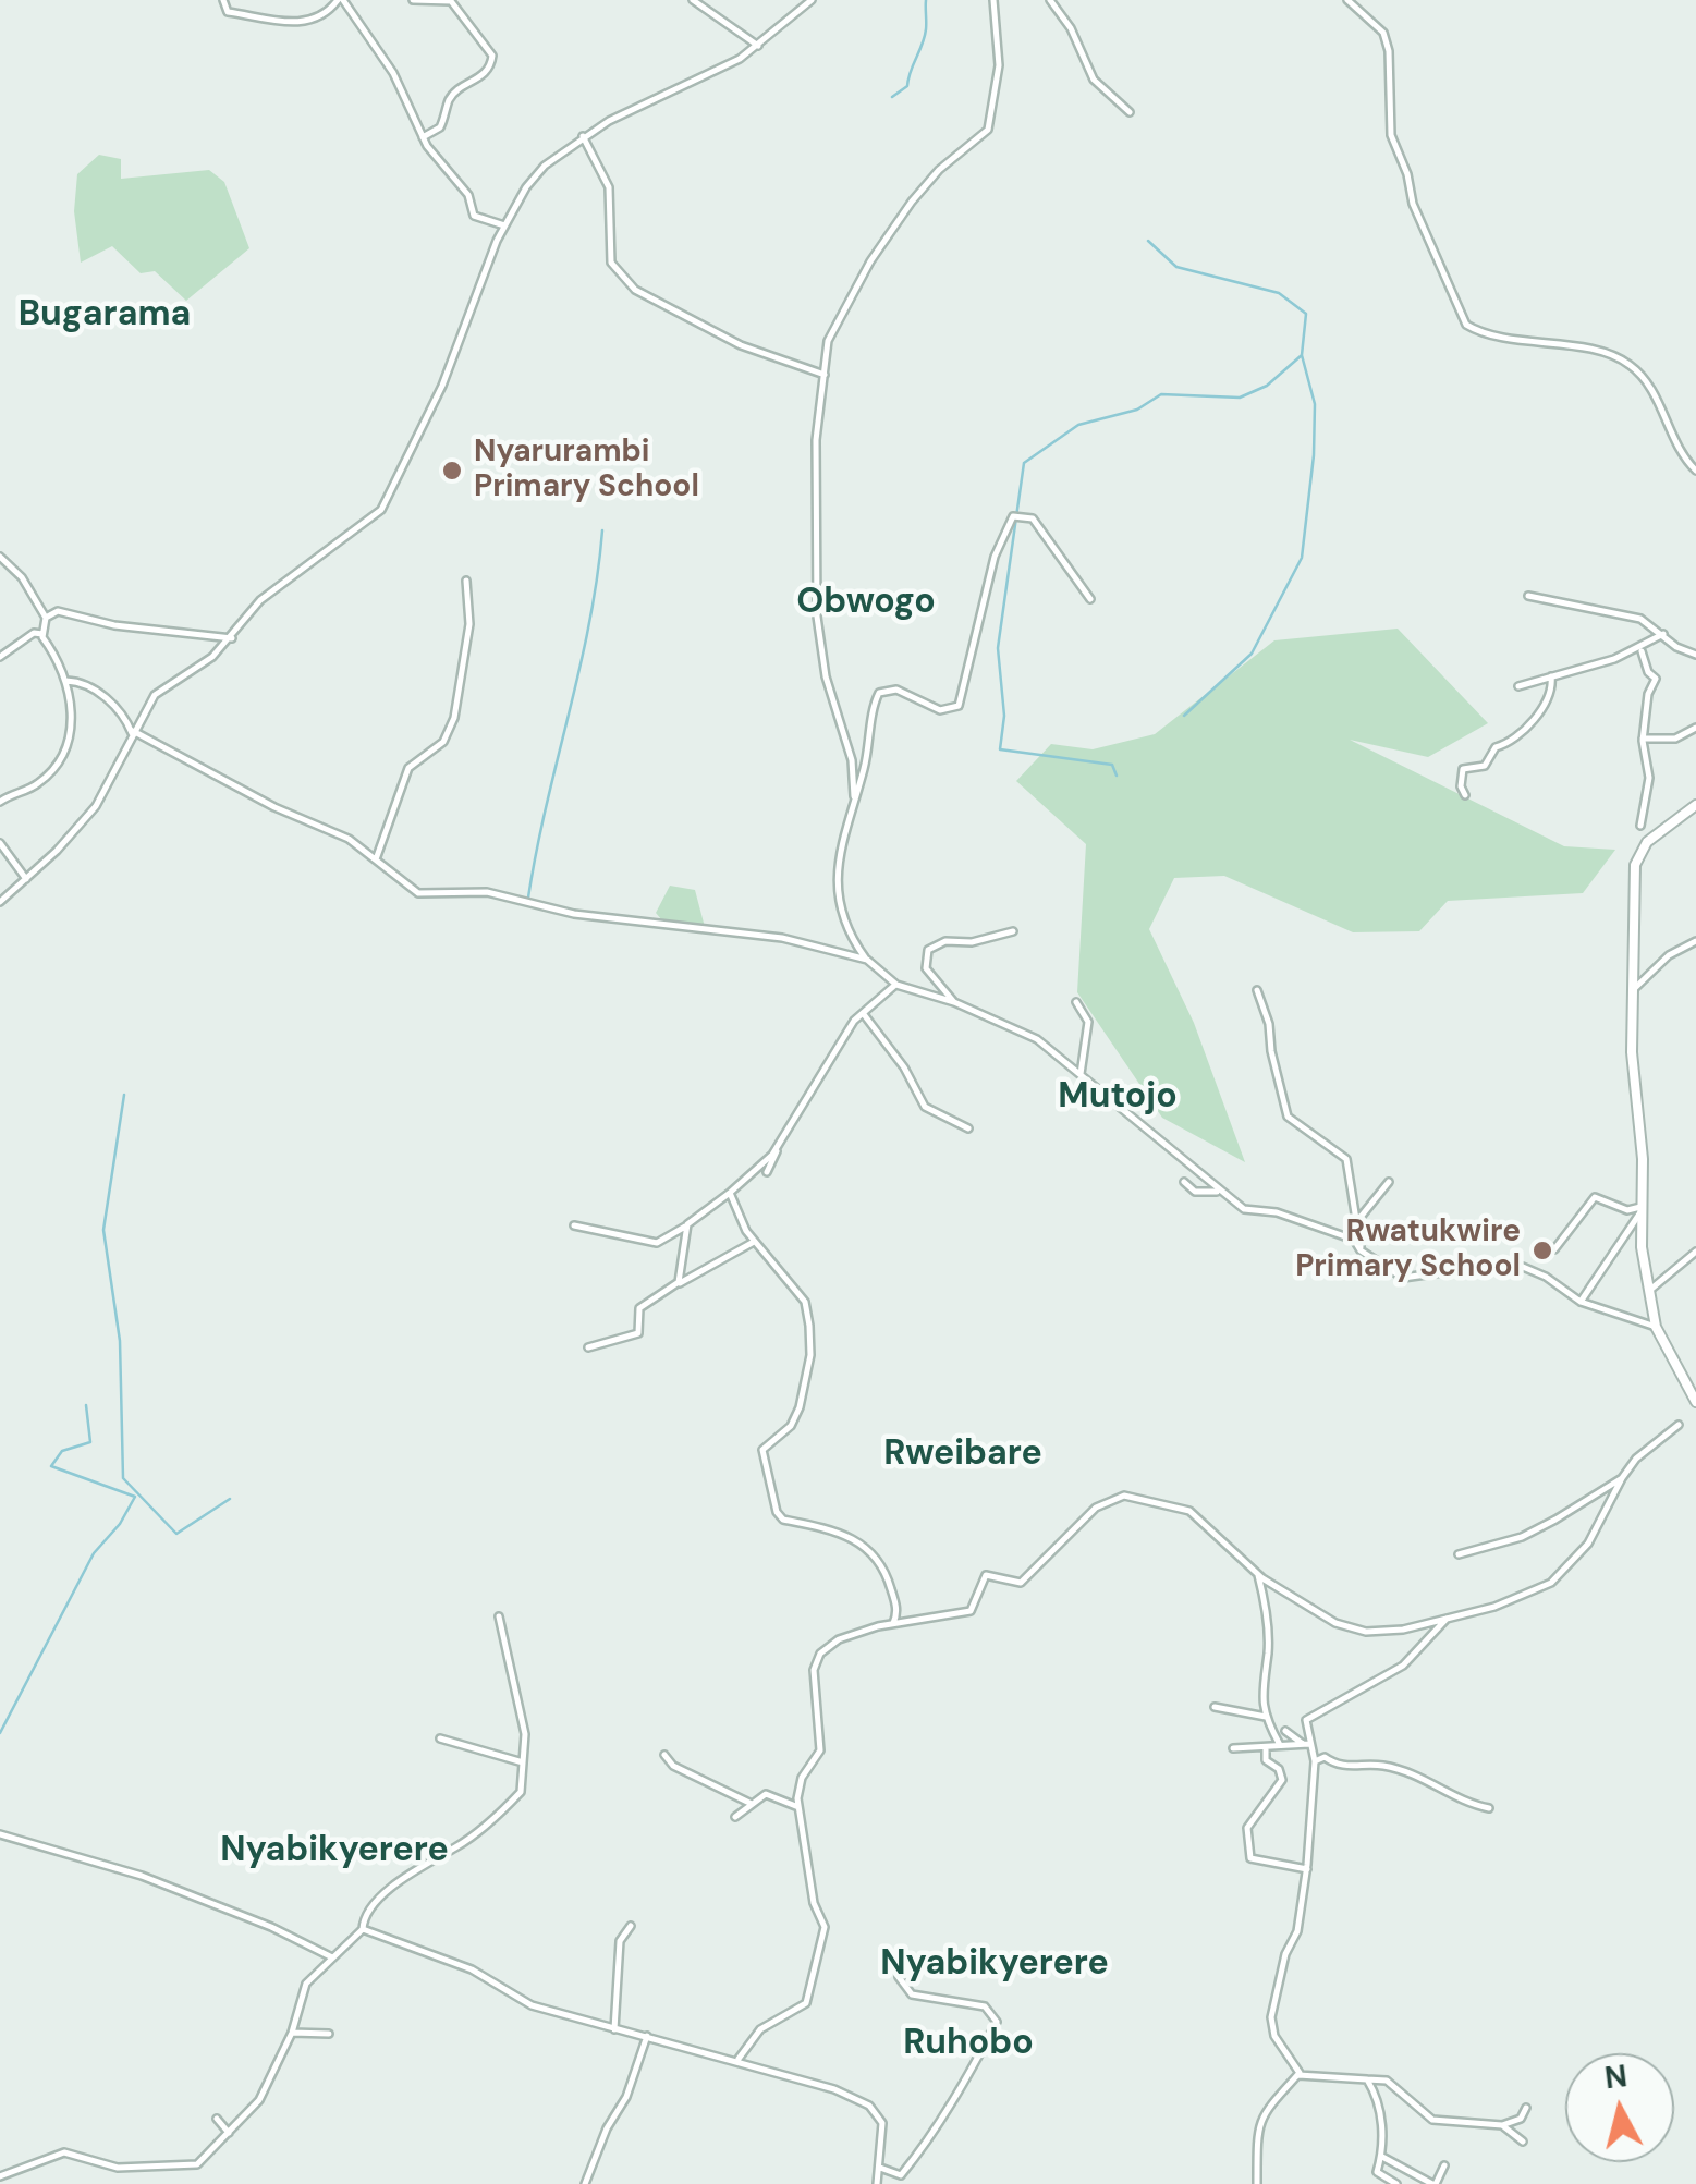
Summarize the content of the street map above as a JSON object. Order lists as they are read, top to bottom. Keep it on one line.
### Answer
{"districts":["Bugarama","Obwogo","Mutojo","Rweibare","Nyabikyerere","Nyabikyerere","Ruhobo"],"places":["Nyarurambi Primary School","Rwatukwire Primary School"],"north":"top"}
